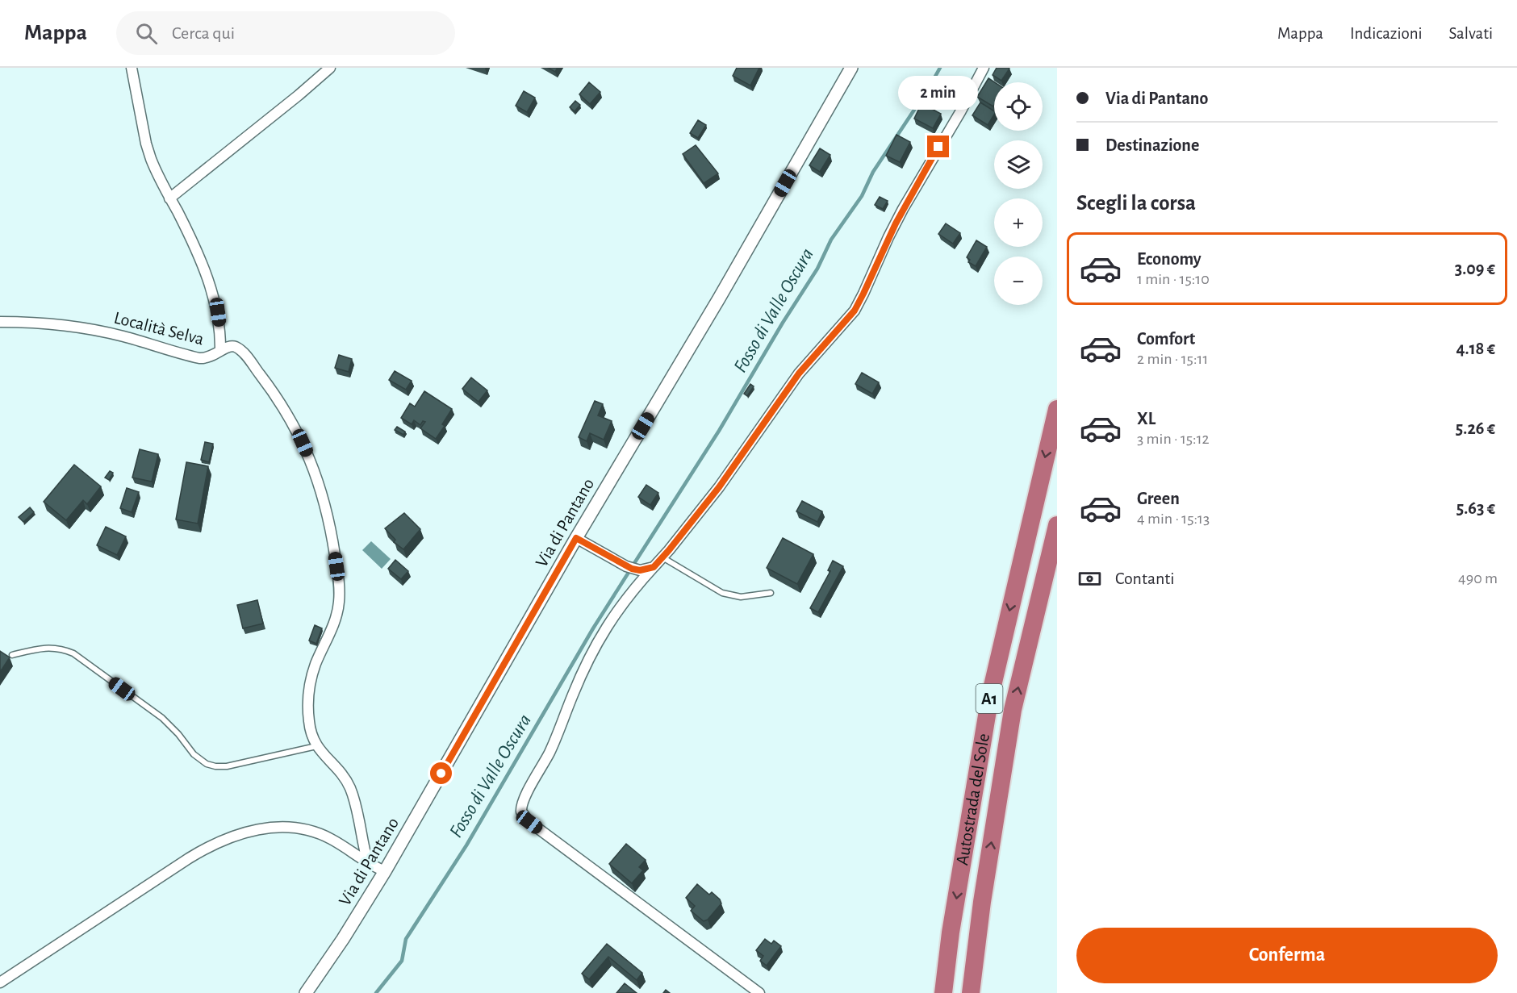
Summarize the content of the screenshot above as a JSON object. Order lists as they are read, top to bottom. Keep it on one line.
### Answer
{"streets":{"highway":["A1","Autostrada del Sole"],"street":["Località Selva","Via di Pantano"]},"water":["Fosso di Valle Oscura"],"page":{"header":"Mappa","search":"Cerca qui","nav":["Mappa","Indicazioni","Salvati"],"banner":["Via di Pantano","Destinazione"],"bubble":"2 min","map_buttons":["+","−"],"heading":"Scegli la corsa","list":[{"name":"Economy","note":"1 min · 15:10","value":"3.09 €"},{"name":"Comfort","note":"2 min · 15:11","value":"4.18 €"},{"name":"XL","note":"3 min · 15:12","value":"5.26 €"},{"name":"Green","note":"4 min · 15:13","value":"5.63 €"}],"pay":["Contanti","490 m"],"buttons":"Conferma"}}
